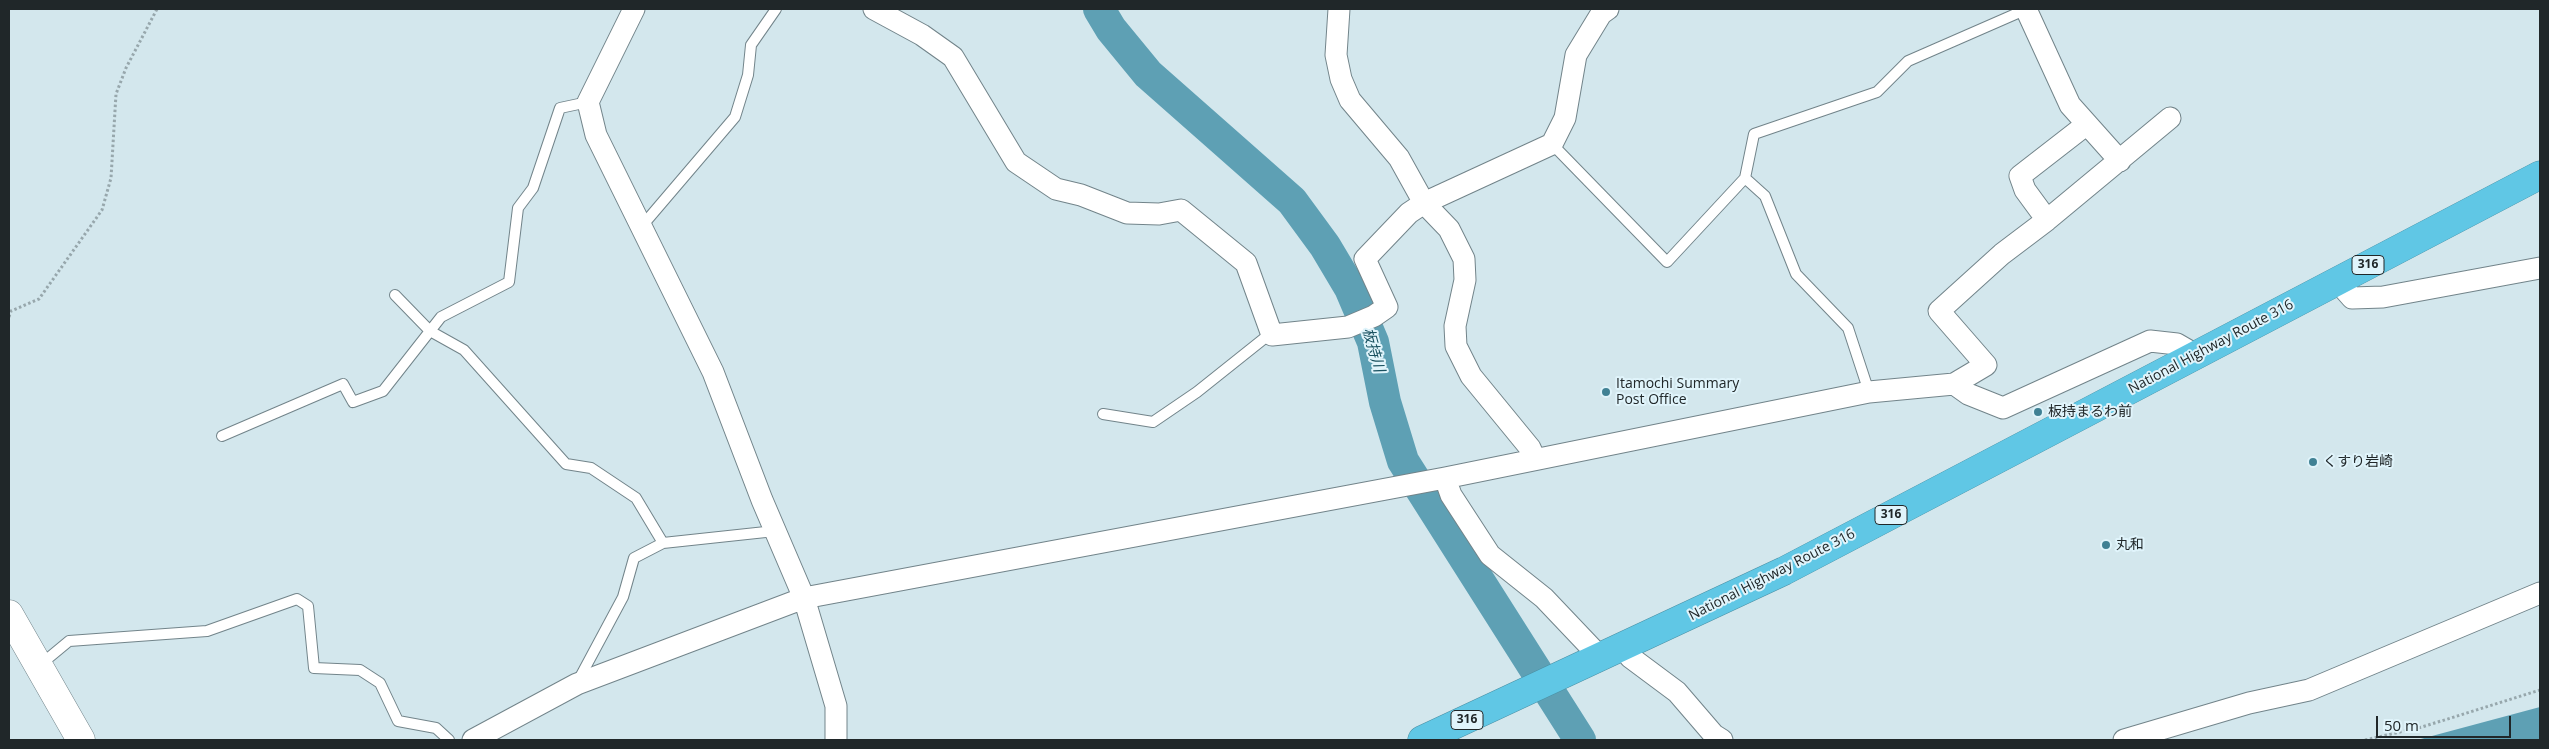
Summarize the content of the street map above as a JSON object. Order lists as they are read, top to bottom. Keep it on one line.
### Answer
{"streets":{"highway":["316","National Highway Route 316"]},"water":["板持川"],"places":["Itamochi Summary Post Office","板持まるわ前","くすり岩崎","丸和"],"scale_bar":"50 m"}
